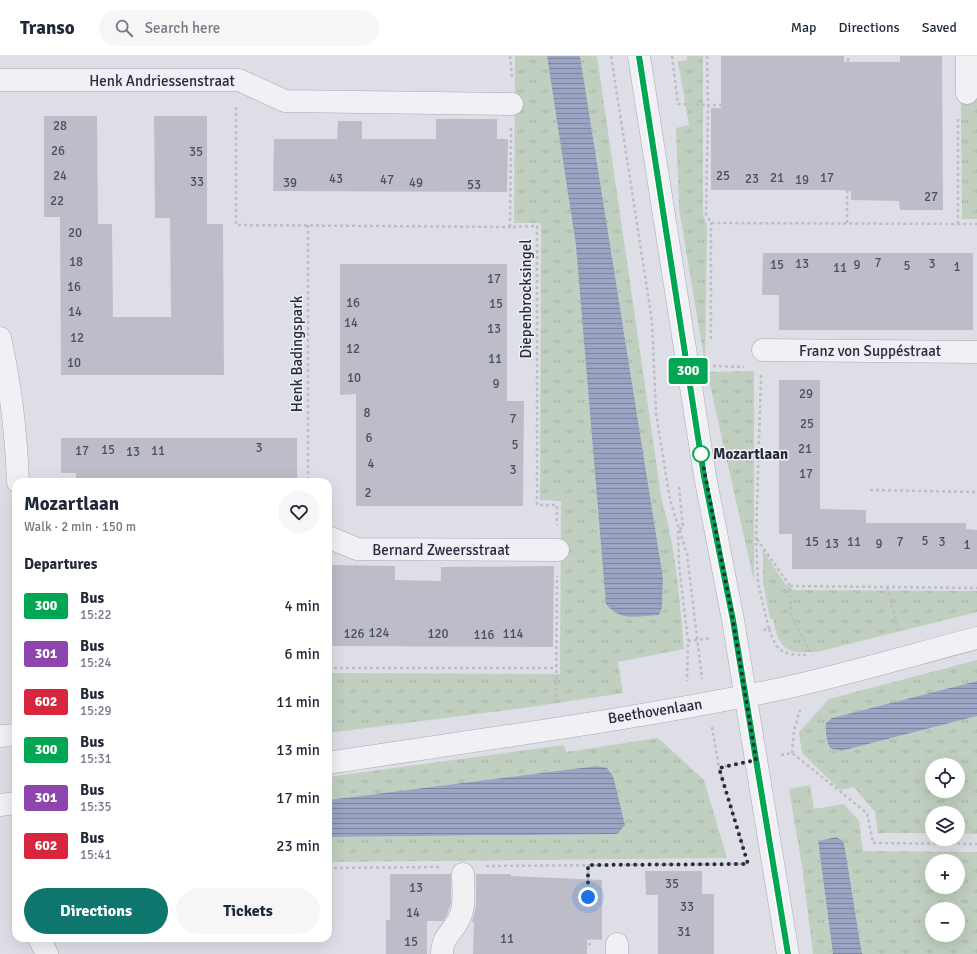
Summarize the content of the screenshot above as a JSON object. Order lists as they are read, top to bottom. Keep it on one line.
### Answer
{"streets":{"street":["Henk Andriessenstraat","Franz von Suppéstraat","Bernard Zweersstraat","Beethovenlaan"],"path":["Diepenbrocksingel","Henk Badingspark"]},"crossings":[["Henk Andriessenstraat","Diepenbrocksingel"],["Diepenbrocksingel","Bernard Zweersstraat"]],"places":["Mozartlaan"],"lines":["bus line 300"],"house_numbers":["28","26","35","24","25","21","17","43","23","47","19","33","39","49","53","27","22","20","18","7","13","3","15","9","5","1","11","17","16","16","15","14","14","13","12","12","11","10","10","9","29","8","7","25","6","5","3","21","15","17","11","13","4","3","17","2","5","15","11","7","3","13","9","1","124","126","120","114","116","35","13","33","14","31","11","15"],"page":{"header":"Transo","search":"Search here","nav":["Map","Directions","Saved"],"on_map":"300","heading":[["Mozartlaan","Walk · 2 min · 150 m"],"Departures"],"list":[{"mark":"300","name":"Bus","note":"15:22","value":"4 min"},{"mark":"301","name":"Bus","note":"15:24","value":"6 min"},{"mark":"602","name":"Bus","note":"15:29","value":"11 min"},{"mark":"300","name":"Bus","note":"15:31","value":"13 min"},{"mark":"301","name":"Bus","note":"15:35","value":"17 min"},{"mark":"602","name":"Bus","note":"15:41","value":"23 min"}],"map_buttons":["+","−"],"buttons":["Directions","Tickets"]}}
